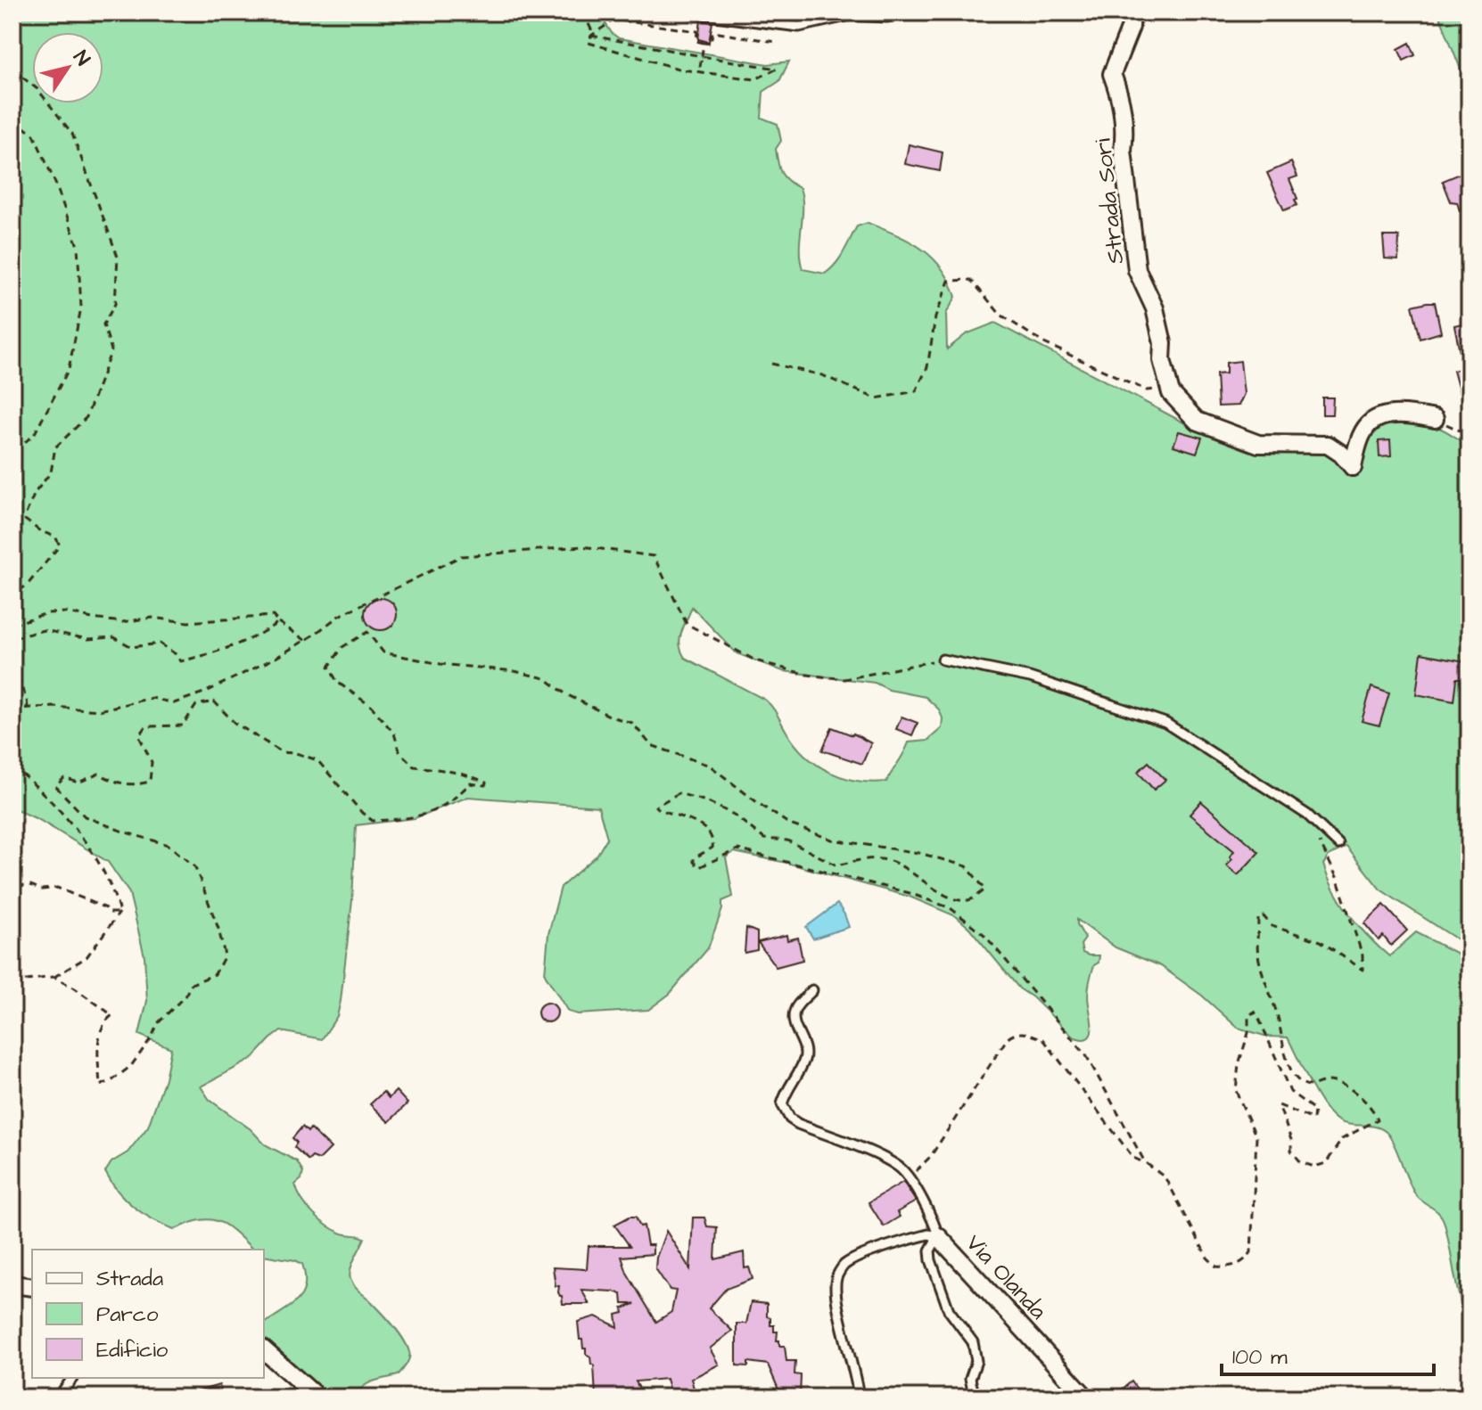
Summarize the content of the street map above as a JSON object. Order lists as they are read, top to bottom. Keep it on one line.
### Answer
{"streets":{"street":["Strada Sori","Via Olanda"]},"legend":["Strada","Parco","Edificio"],"scale_bar":"100 m","north":"top right"}
